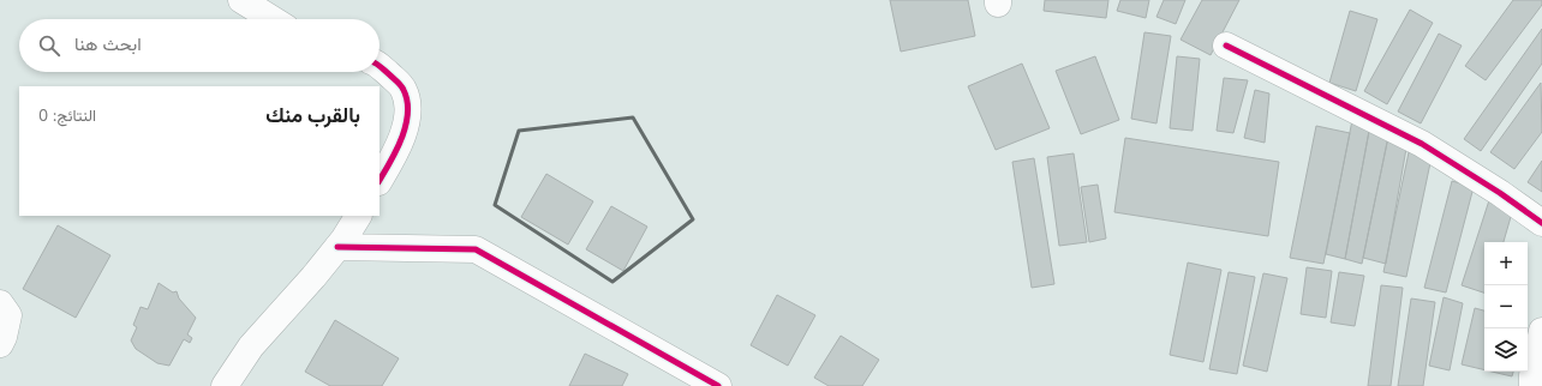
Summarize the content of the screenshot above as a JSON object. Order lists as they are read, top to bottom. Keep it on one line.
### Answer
{"page":{"search":"ابحث هنا","heading":["بالقرب منك","النتائج: 0"],"map_buttons":["+","−"]}}
